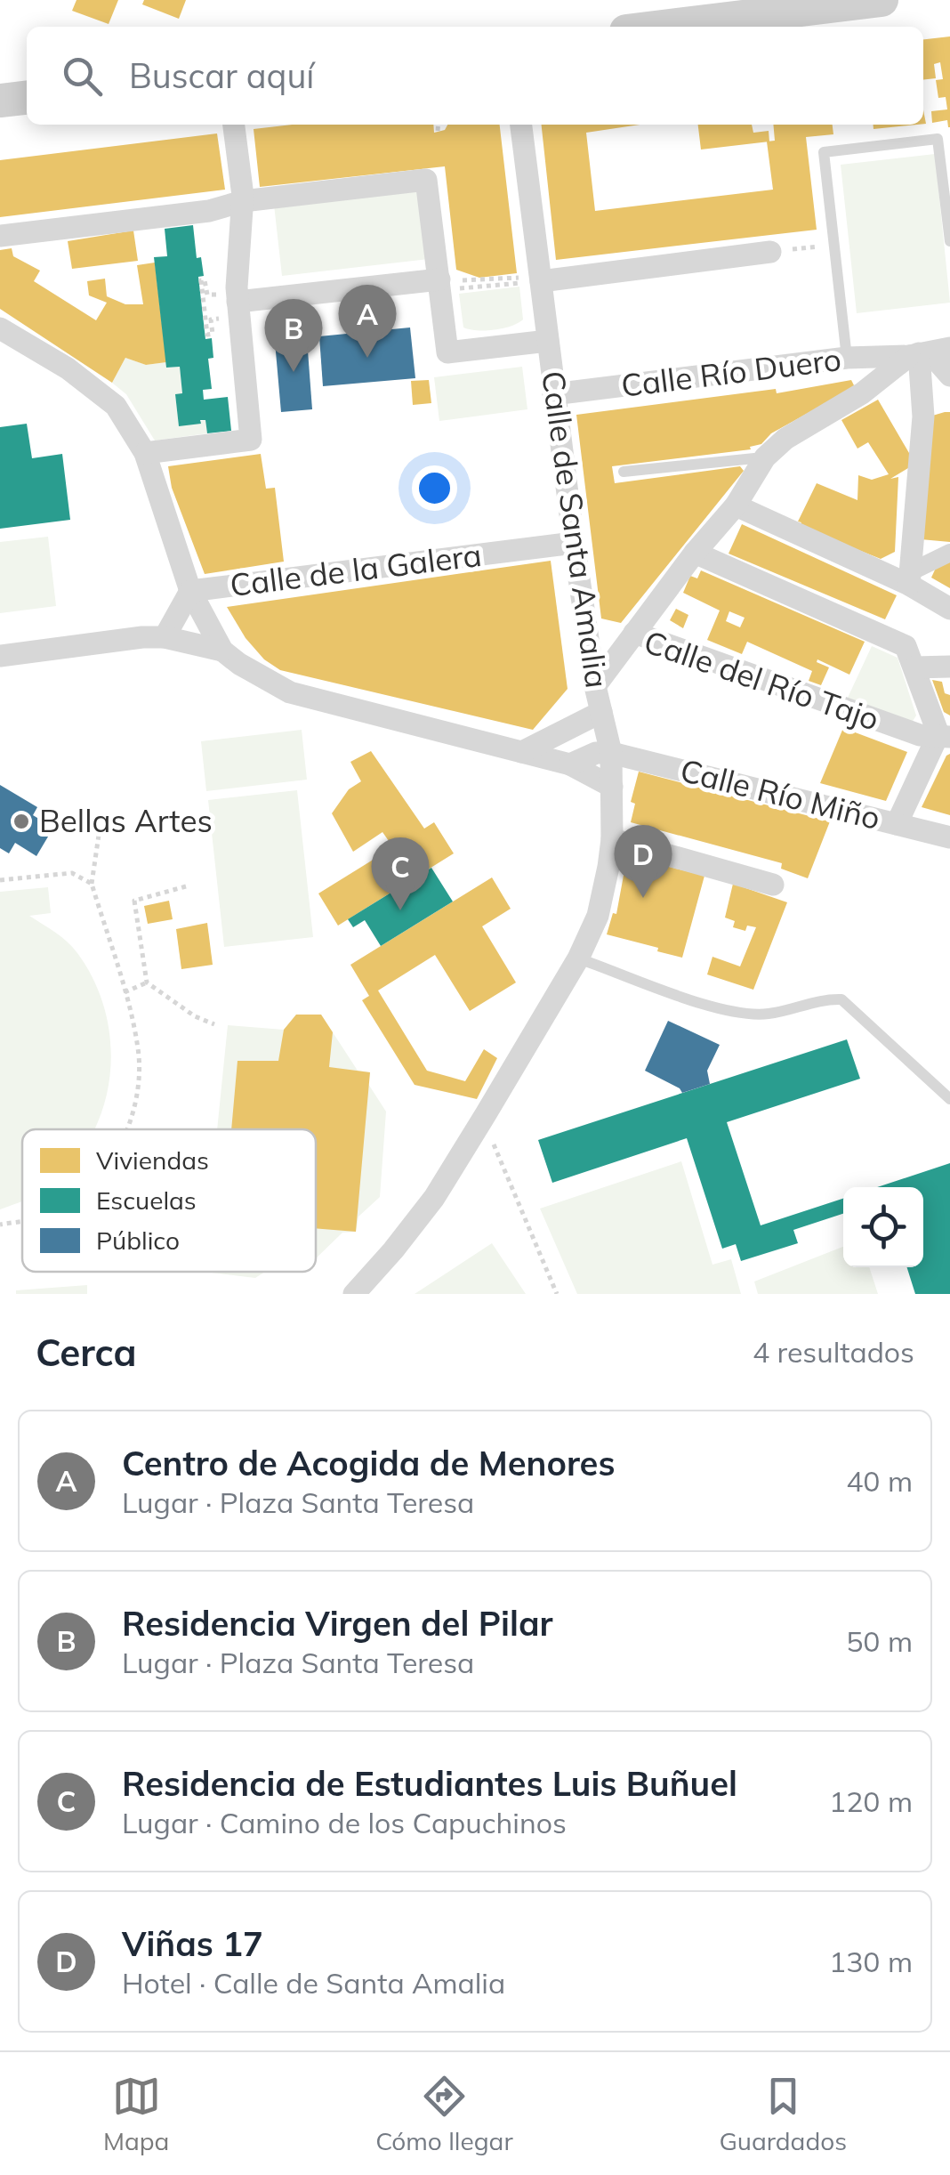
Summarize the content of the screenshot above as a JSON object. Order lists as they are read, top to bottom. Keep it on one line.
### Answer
{"streets":{"street":["Calle Río Duero","Calle de Santa Amalia","Calle de la Galera","Calle del Río Tajo","Calle Río Miño"]},"crossings":[["Calle Río Duero","Calle de Santa Amalia"],["Calle de Santa Amalia","Calle de la Galera"],["Calle de Santa Amalia","Calle del Río Tajo"],["Calle de Santa Amalia","Calle Río Miño"]],"places":["Bellas Artes"],"legend":["Viviendas","Escuelas","Público"],"page":{"search":"Buscar aquí","pins":["A","B","D","C"],"heading":["Cerca","4 resultados"],"list":[{"mark":"A","name":"Centro de Acogida de Menores","note":"Lugar · Plaza Santa Teresa","value":"40 m"},{"mark":"B","name":"Residencia Virgen del Pilar","note":"Lugar · Plaza Santa Teresa","value":"50 m"},{"mark":"C","name":"Residencia de Estudiantes Luis Buñuel","note":"Lugar · Camino de los Capuchinos","value":"120 m"},{"mark":"D","name":"Viñas 17","note":"Hotel · Calle de Santa Amalia","value":"130 m"}],"nav":["Mapa","Cómo llegar","Guardados"]}}
